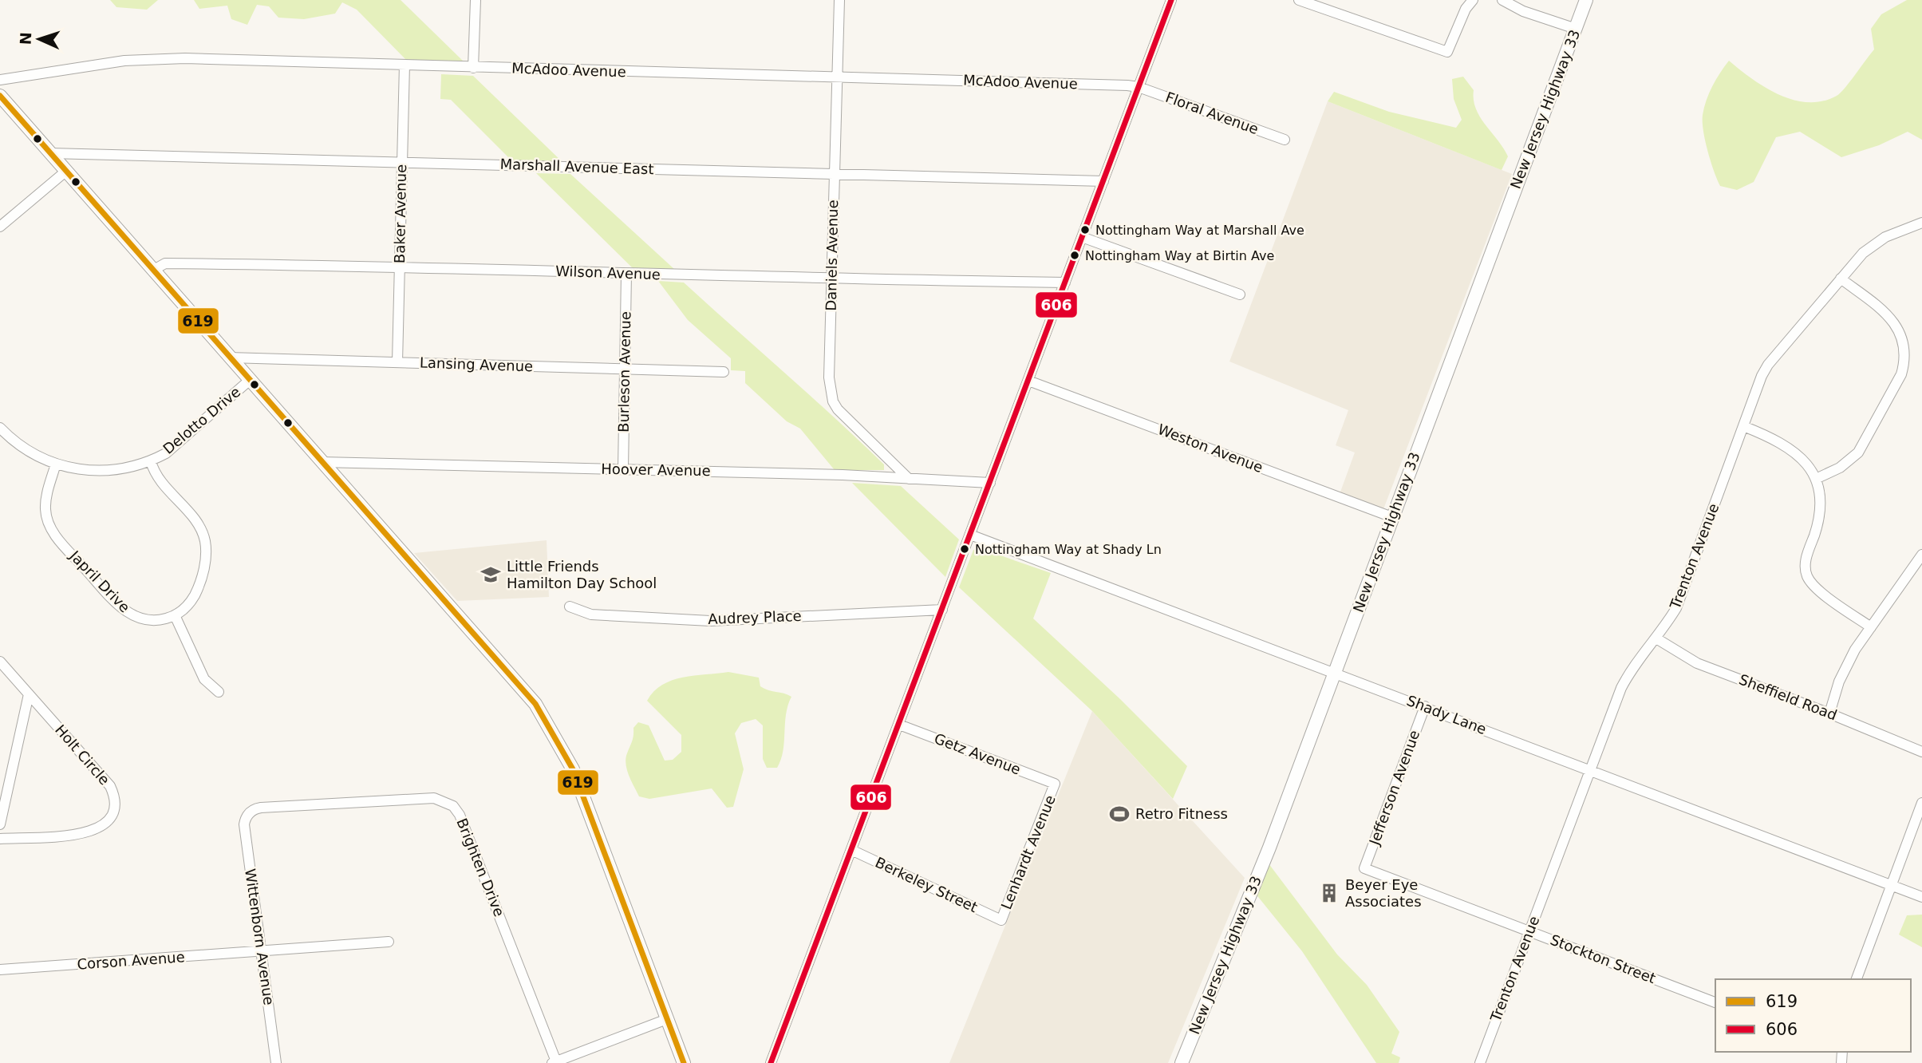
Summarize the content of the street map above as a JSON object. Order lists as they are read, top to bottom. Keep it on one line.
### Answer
{"streets":{"main road":["New Jersey Highway 33"],"street":["McAdoo Avenue","Floral Avenue","Marshall Avenue East","Baker Avenue","Daniels Avenue","Wilson Avenue","Lansing Avenue","Burleson Avenue","Delotto Drive","Weston Avenue","Hoover Avenue","Trenton Avenue","Japril Drive","Audrey Place","Sheffield Road","Shady Lane","Getz Avenue","Holt Circle","Jefferson Avenue","Lenhardt Avenue","Brighten Drive","Berkeley Street","Wittenborn Avenue","Stockton Street","Corson Avenue"]},"crossings":[["McAdoo Avenue","Floral Avenue"],["McAdoo Avenue","Baker Avenue"],["McAdoo Avenue","Daniels Avenue"],["New Jersey Highway 33","Weston Avenue"],["New Jersey Highway 33","Shady Lane"],["Marshall Avenue East","Baker Avenue"],["Marshall Avenue East","Daniels Avenue"],["Baker Avenue","Wilson Avenue"],["Baker Avenue","Lansing Avenue"],["Daniels Avenue","Wilson Avenue"],["Daniels Avenue","Hoover Avenue"],["Wilson Avenue","Burleson Avenue"],["Lansing Avenue","Burleson Avenue"],["Burleson Avenue","Hoover Avenue"],["Delotto Drive","Japril Drive"],["Trenton Avenue","Sheffield Road"],["Trenton Avenue","Shady Lane"],["Trenton Avenue","Stockton Street"],["Shady Lane","Jefferson Avenue"],["Getz Avenue","Lenhardt Avenue"],["Jefferson Avenue","Stockton Street"],["Lenhardt Avenue","Berkeley Street"],["Brighten Drive","Wittenborn Avenue"],["Wittenborn Avenue","Corson Avenue"]],"places":{"other":["Nottingham Way at Marshall Ave","Nottingham Way at Birtin Ave","Nottingham Way at Shady Ln"],"school or university":["Little Friends Hamilton Day School"],"sports":["Retro Fitness"],"building":["Beyer Eye Associates"]},"lines":["transit line 606","transit line 619"],"legend":["619","606"],"north":"left"}
